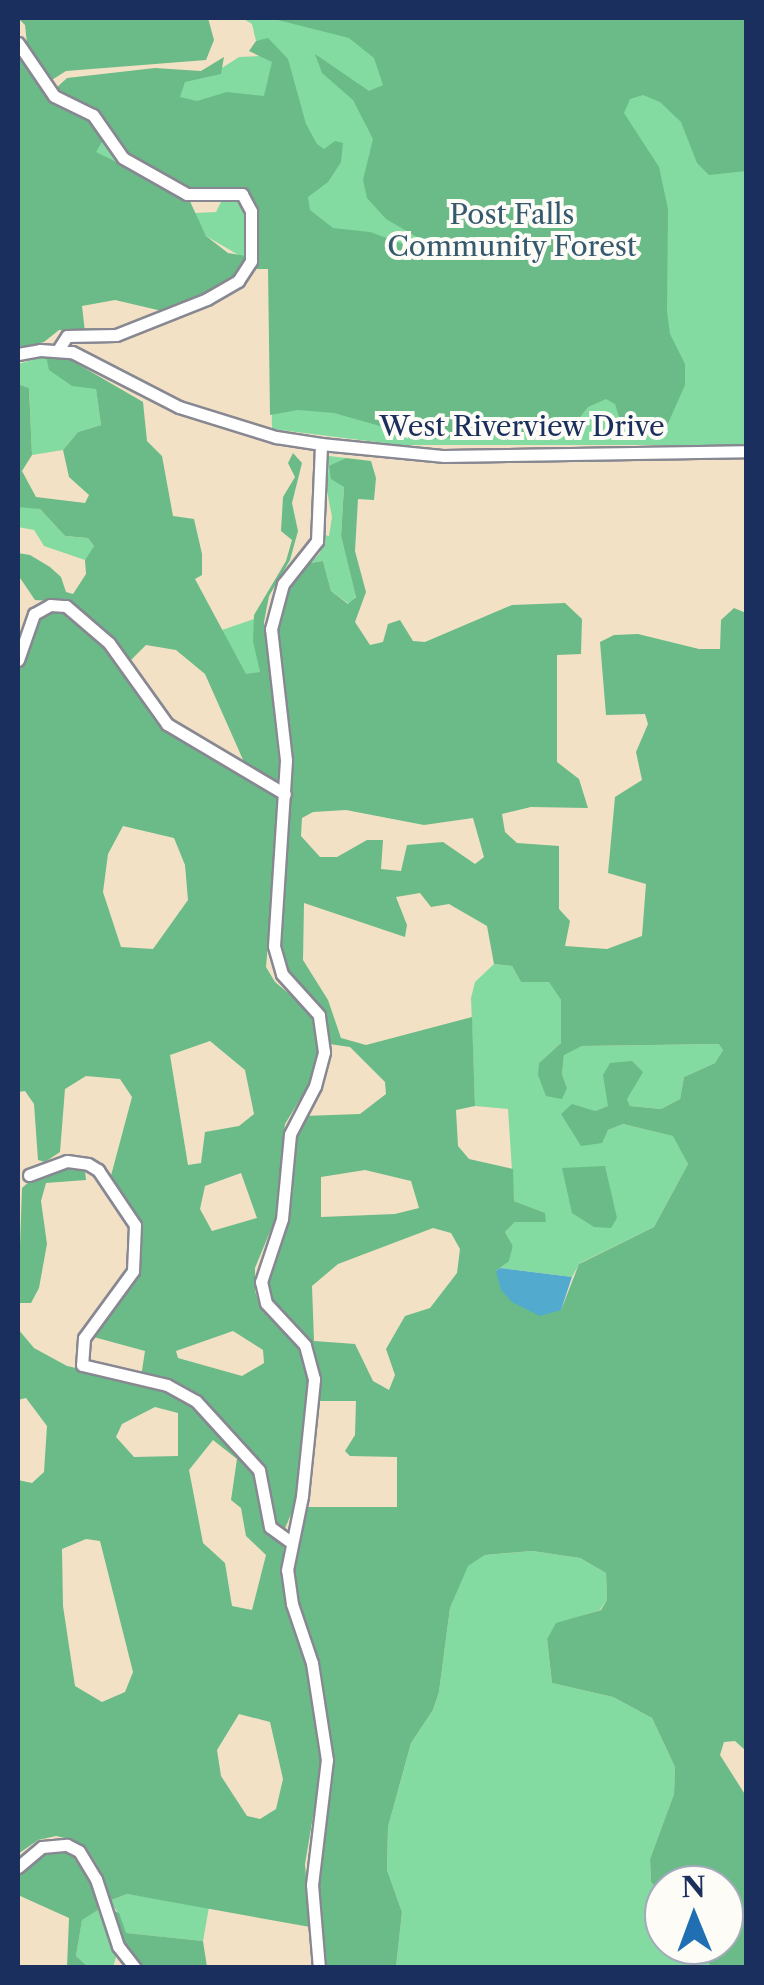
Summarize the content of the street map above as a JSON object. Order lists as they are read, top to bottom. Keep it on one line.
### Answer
{"streets":{"street":["West Riverview Drive"]},"parks":["Post Falls Community Forest"],"north":"top"}
